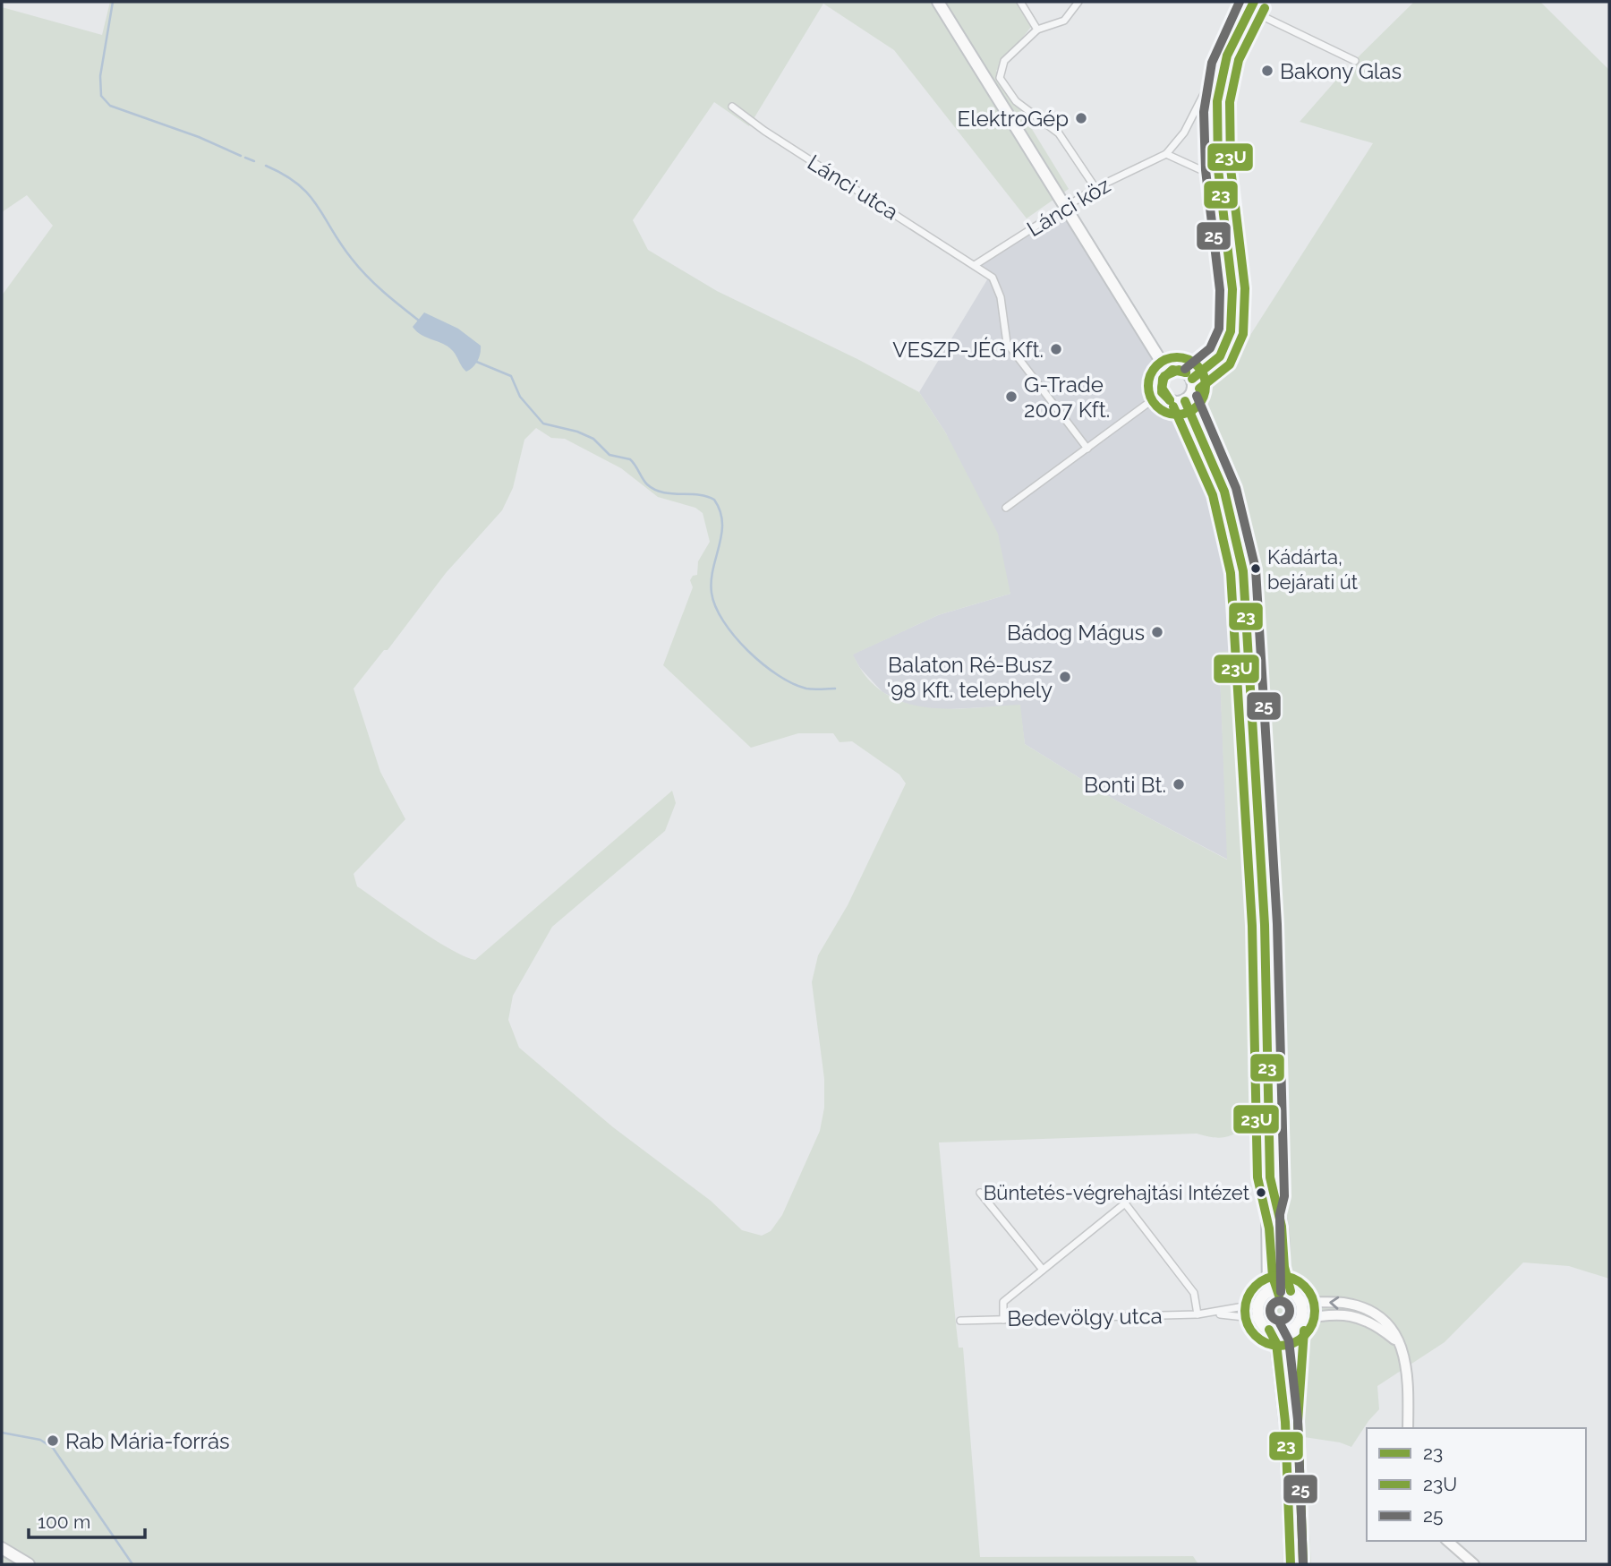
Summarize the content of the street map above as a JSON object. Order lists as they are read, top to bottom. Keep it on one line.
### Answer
{"streets":{"street":["Lánci utca","Lánci köz","Bedevölgy utca"]},"crossings":[["Lánci utca","Lánci köz"]],"places":["Bakony Glas","ElektroGép","VESZP-JÉG Kft.","G-Trade 2007 Kft.","Kádárta, bejárati út","Bádog Mágus","Balaton Ré-Busz '98 Kft. telephely","Bonti Bt.","Büntetés-végrehajtási Intézet","Rab Mária-forrás"],"lines":["transit line 23","transit line 25","transit line 23U"],"legend":["23","23U","25"],"scale_bar":"100 m"}
